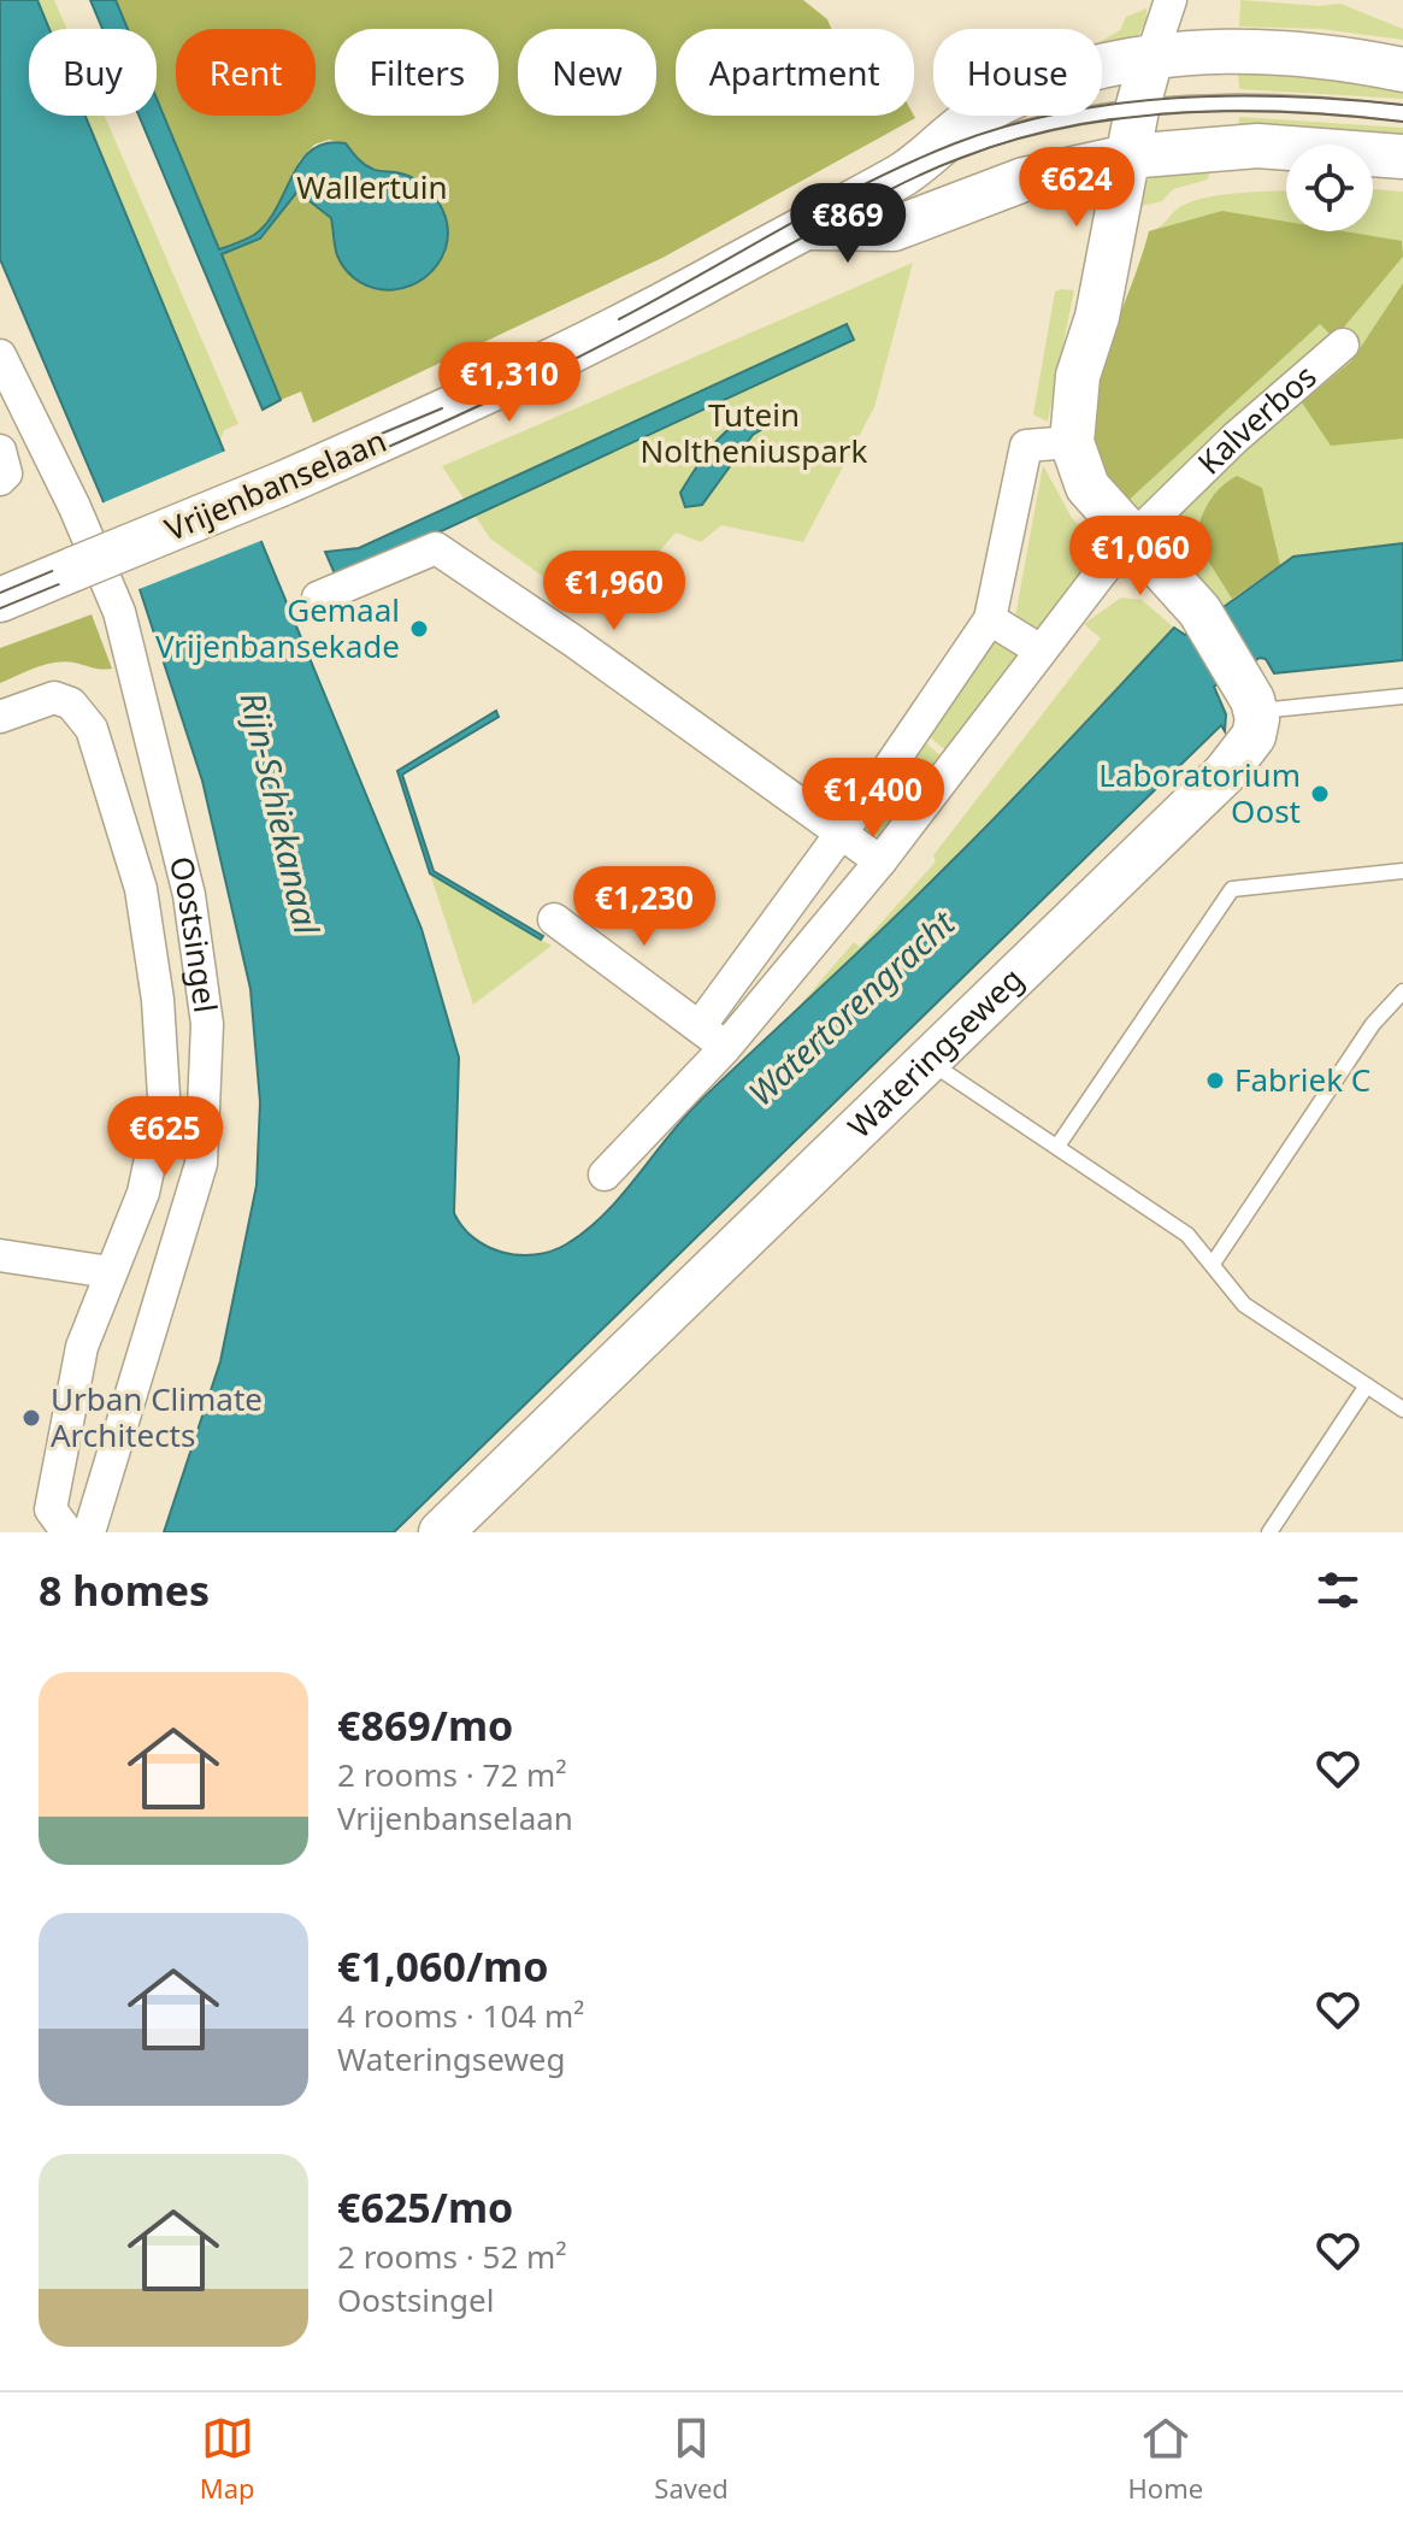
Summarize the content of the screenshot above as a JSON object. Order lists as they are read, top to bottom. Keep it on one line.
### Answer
{"streets":{"main road":["Vrijenbanselaan","Wateringseweg"],"street":["Kalverbos","Oostsingel"]},"water":["Rijn-Schiekanaal","Watertorengracht"],"parks":["Wallertuin","Tutein Noltheniuspark"],"places":["Gemaal Vrijenbansekade","Laboratorium Oost","Fabriek C","Urban Climate Architects"],"page":{"chip":["Buy","Rent","Filters","New","Apartment","House"],"price":["€624","€869","€1,310","€1,060","€1,960","€1,400","€1,230","€625"],"heading":"8 homes","list":[{"name":"€869/mo","note":"2 rooms · 72 m² · Vrijenbanselaan"},{"name":"€1,060/mo","note":"4 rooms · 104 m² · Wateringseweg"},{"name":"€625/mo","note":"2 rooms · 52 m² · Oostsingel"}],"tabs":["Map","Saved","Home"]}}
